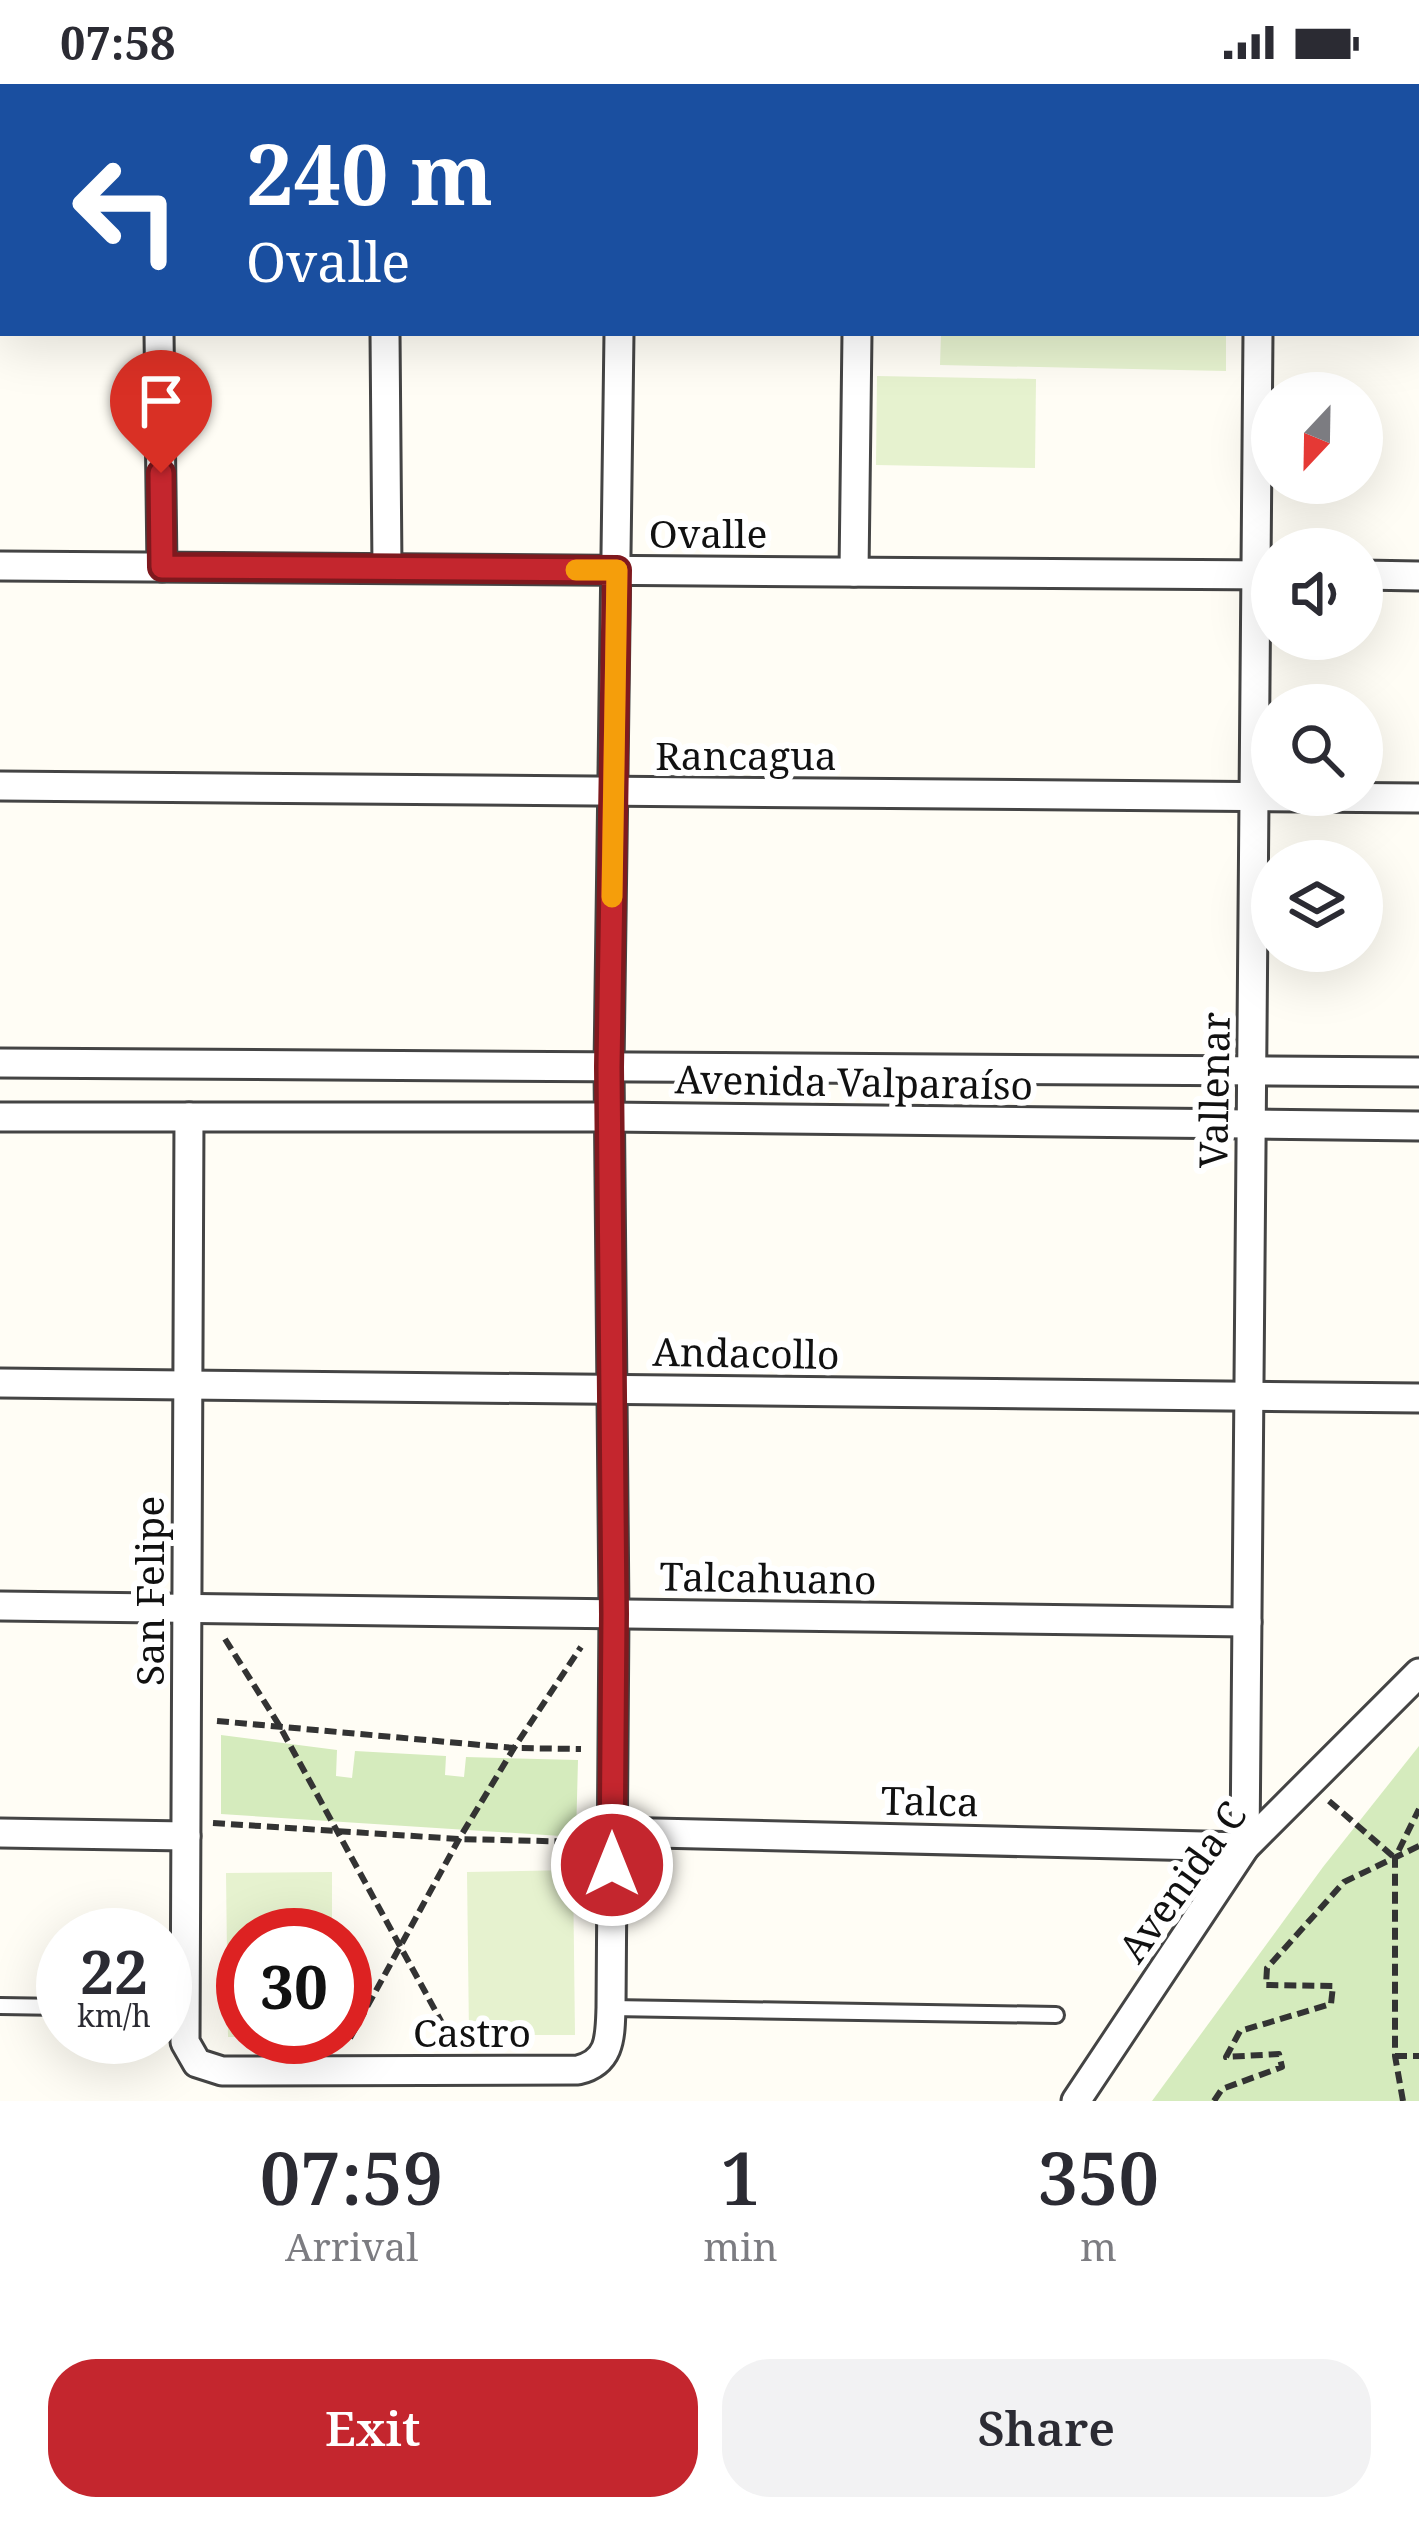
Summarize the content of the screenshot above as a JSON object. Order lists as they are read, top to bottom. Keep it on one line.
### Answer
{"streets":{"street":["Ovalle","Rancagua","Avenida Valparaíso","Vallenar","Andacollo","Talcahuano","San Felipe","Talca","Avenida C","Castro"]},"crossings":[["Avenida Valparaíso","Vallenar"],["Avenida Valparaíso","San Felipe"],["Vallenar","Andacollo"],["Vallenar","Talcahuano"],["Vallenar","Talca"],["Vallenar","Avenida C"],["Andacollo","San Felipe"],["Talcahuano","San Felipe"],["San Felipe","Castro"],["Talca","Avenida C"],["Talca","Castro"]],"north":"bottom","page":{"status":"07:58","turn":["240 m","Ovalle"],"speed":"22 km/h","limit":"30","eta":["07:59","Arrival","1","min","350","m"],"buttons":["Exit","Share"]}}
